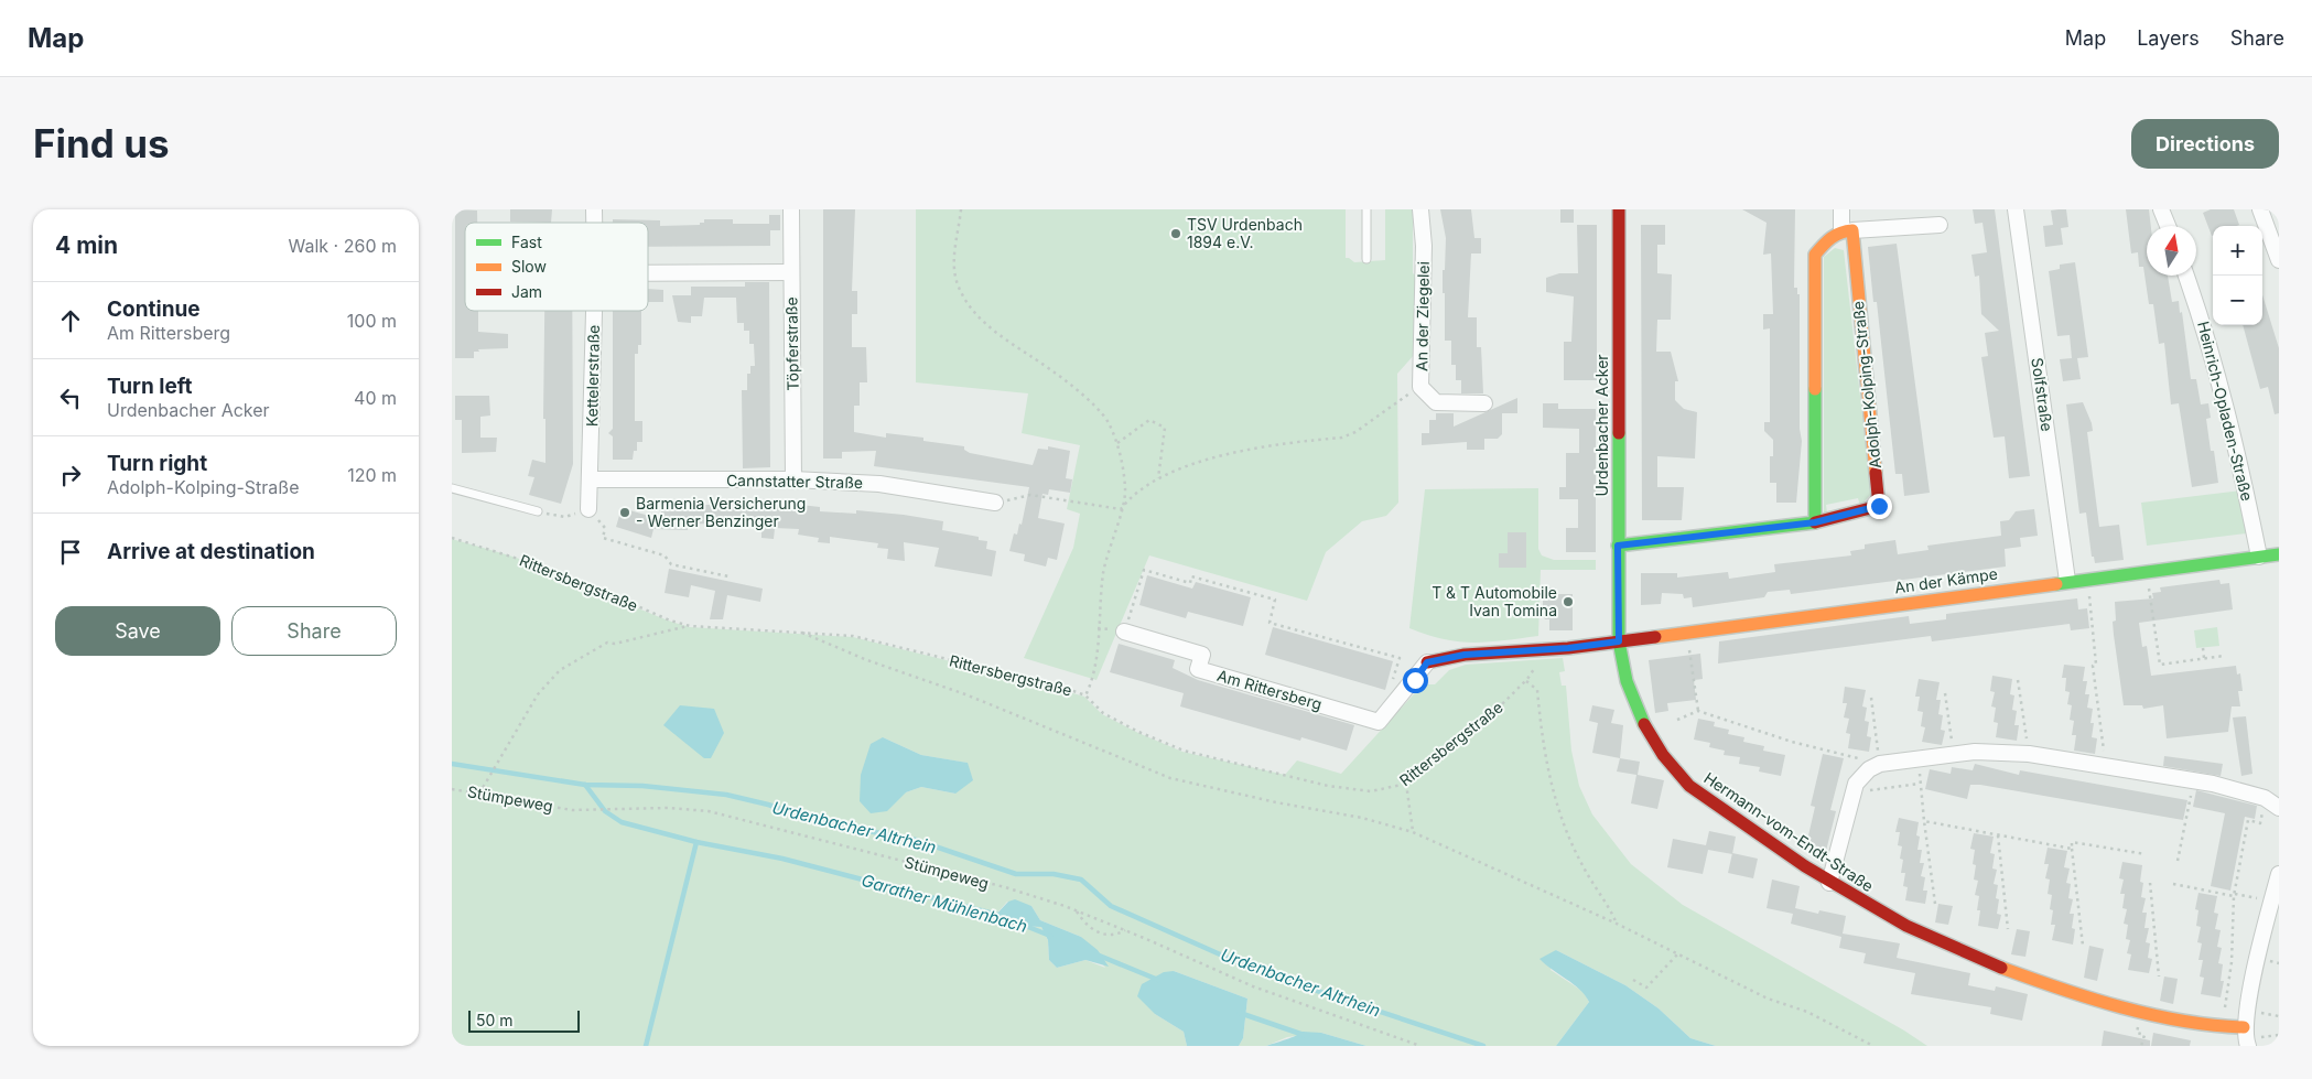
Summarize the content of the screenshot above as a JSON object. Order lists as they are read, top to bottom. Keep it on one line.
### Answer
{"streets":{"street":["An der Ziegelei","Töpferstraße","Kettelerstraße","Adolph-Kolping-Straße","Solfstraße","Heinrich-Opladen-Straße","Urdenbacher Acker","Cannstatter Straße","An der Kämpe","Am Rittersberg","Hermann-vom-Endt-Straße"],"path":["Rittersbergstraße","Stümpeweg"]},"crossings":[["Töpferstraße","Cannstatter Straße"],["Kettelerstraße","Cannstatter Straße"],["Adolph-Kolping-Straße","Urdenbacher Acker"],["Solfstraße","An der Kämpe"],["Heinrich-Opladen-Straße","An der Kämpe"],["Urdenbacher Acker","An der Kämpe"],["Urdenbacher Acker","Am Rittersberg"],["Urdenbacher Acker","Hermann-vom-Endt-Straße"],["An der Kämpe","Am Rittersberg"],["An der Kämpe","Hermann-vom-Endt-Straße"],["Rittersbergstraße","Am Rittersberg"],["Am Rittersberg","Hermann-vom-Endt-Straße"]],"water":["Urdenbacher Altrhein","Garather Mühlenbach"],"places":["TSV Urdenbach 1894 e.V.","Barmenia Versicherung - Werner Benzinger","T & T Automobile Ivan Tomina"],"legend":["Fast","Slow","Jam"],"scale_bar":"50 m","north":"top","page":{"header":"Map","nav":["Map","Layers","Share"],"buttons":["Directions",["Save","Share"]],"title":"Find us","heading":["4 min","Walk · 260 m"],"map_buttons":["+","−"],"list":[["Continue","Am Rittersberg","100 m"],["Turn left","Urdenbacher Acker","40 m"],["Turn right","Adolph-Kolping-Straße","120 m"],"Arrive at destination"],"scale":"50 m"}}
